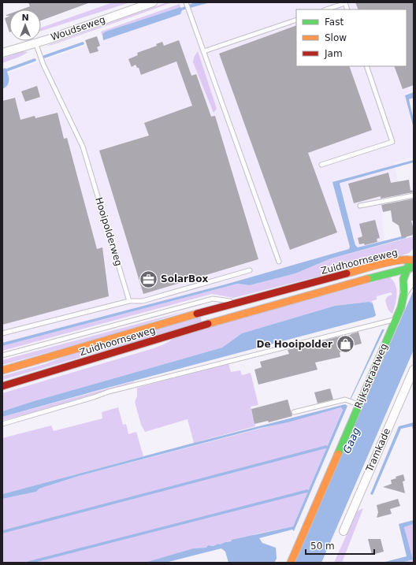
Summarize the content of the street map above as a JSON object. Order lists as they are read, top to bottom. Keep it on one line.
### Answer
{"streets":{"main road":["Zuidhoornseweg","Rijksstraatweg"],"street":["Woudseweg","Tramkade"],"lane":["Hooipolderweg"]},"crossings":[["Woudseweg","Hooipolderweg"],["Zuidhoornseweg","Rijksstraatweg"]],"water":["Gaag"],"places":{"office":["SolarBox"],"shop":["De Hooipolder"]},"legend":["Fast","Slow","Jam"],"scale_bar":"50 m","north":"top"}
